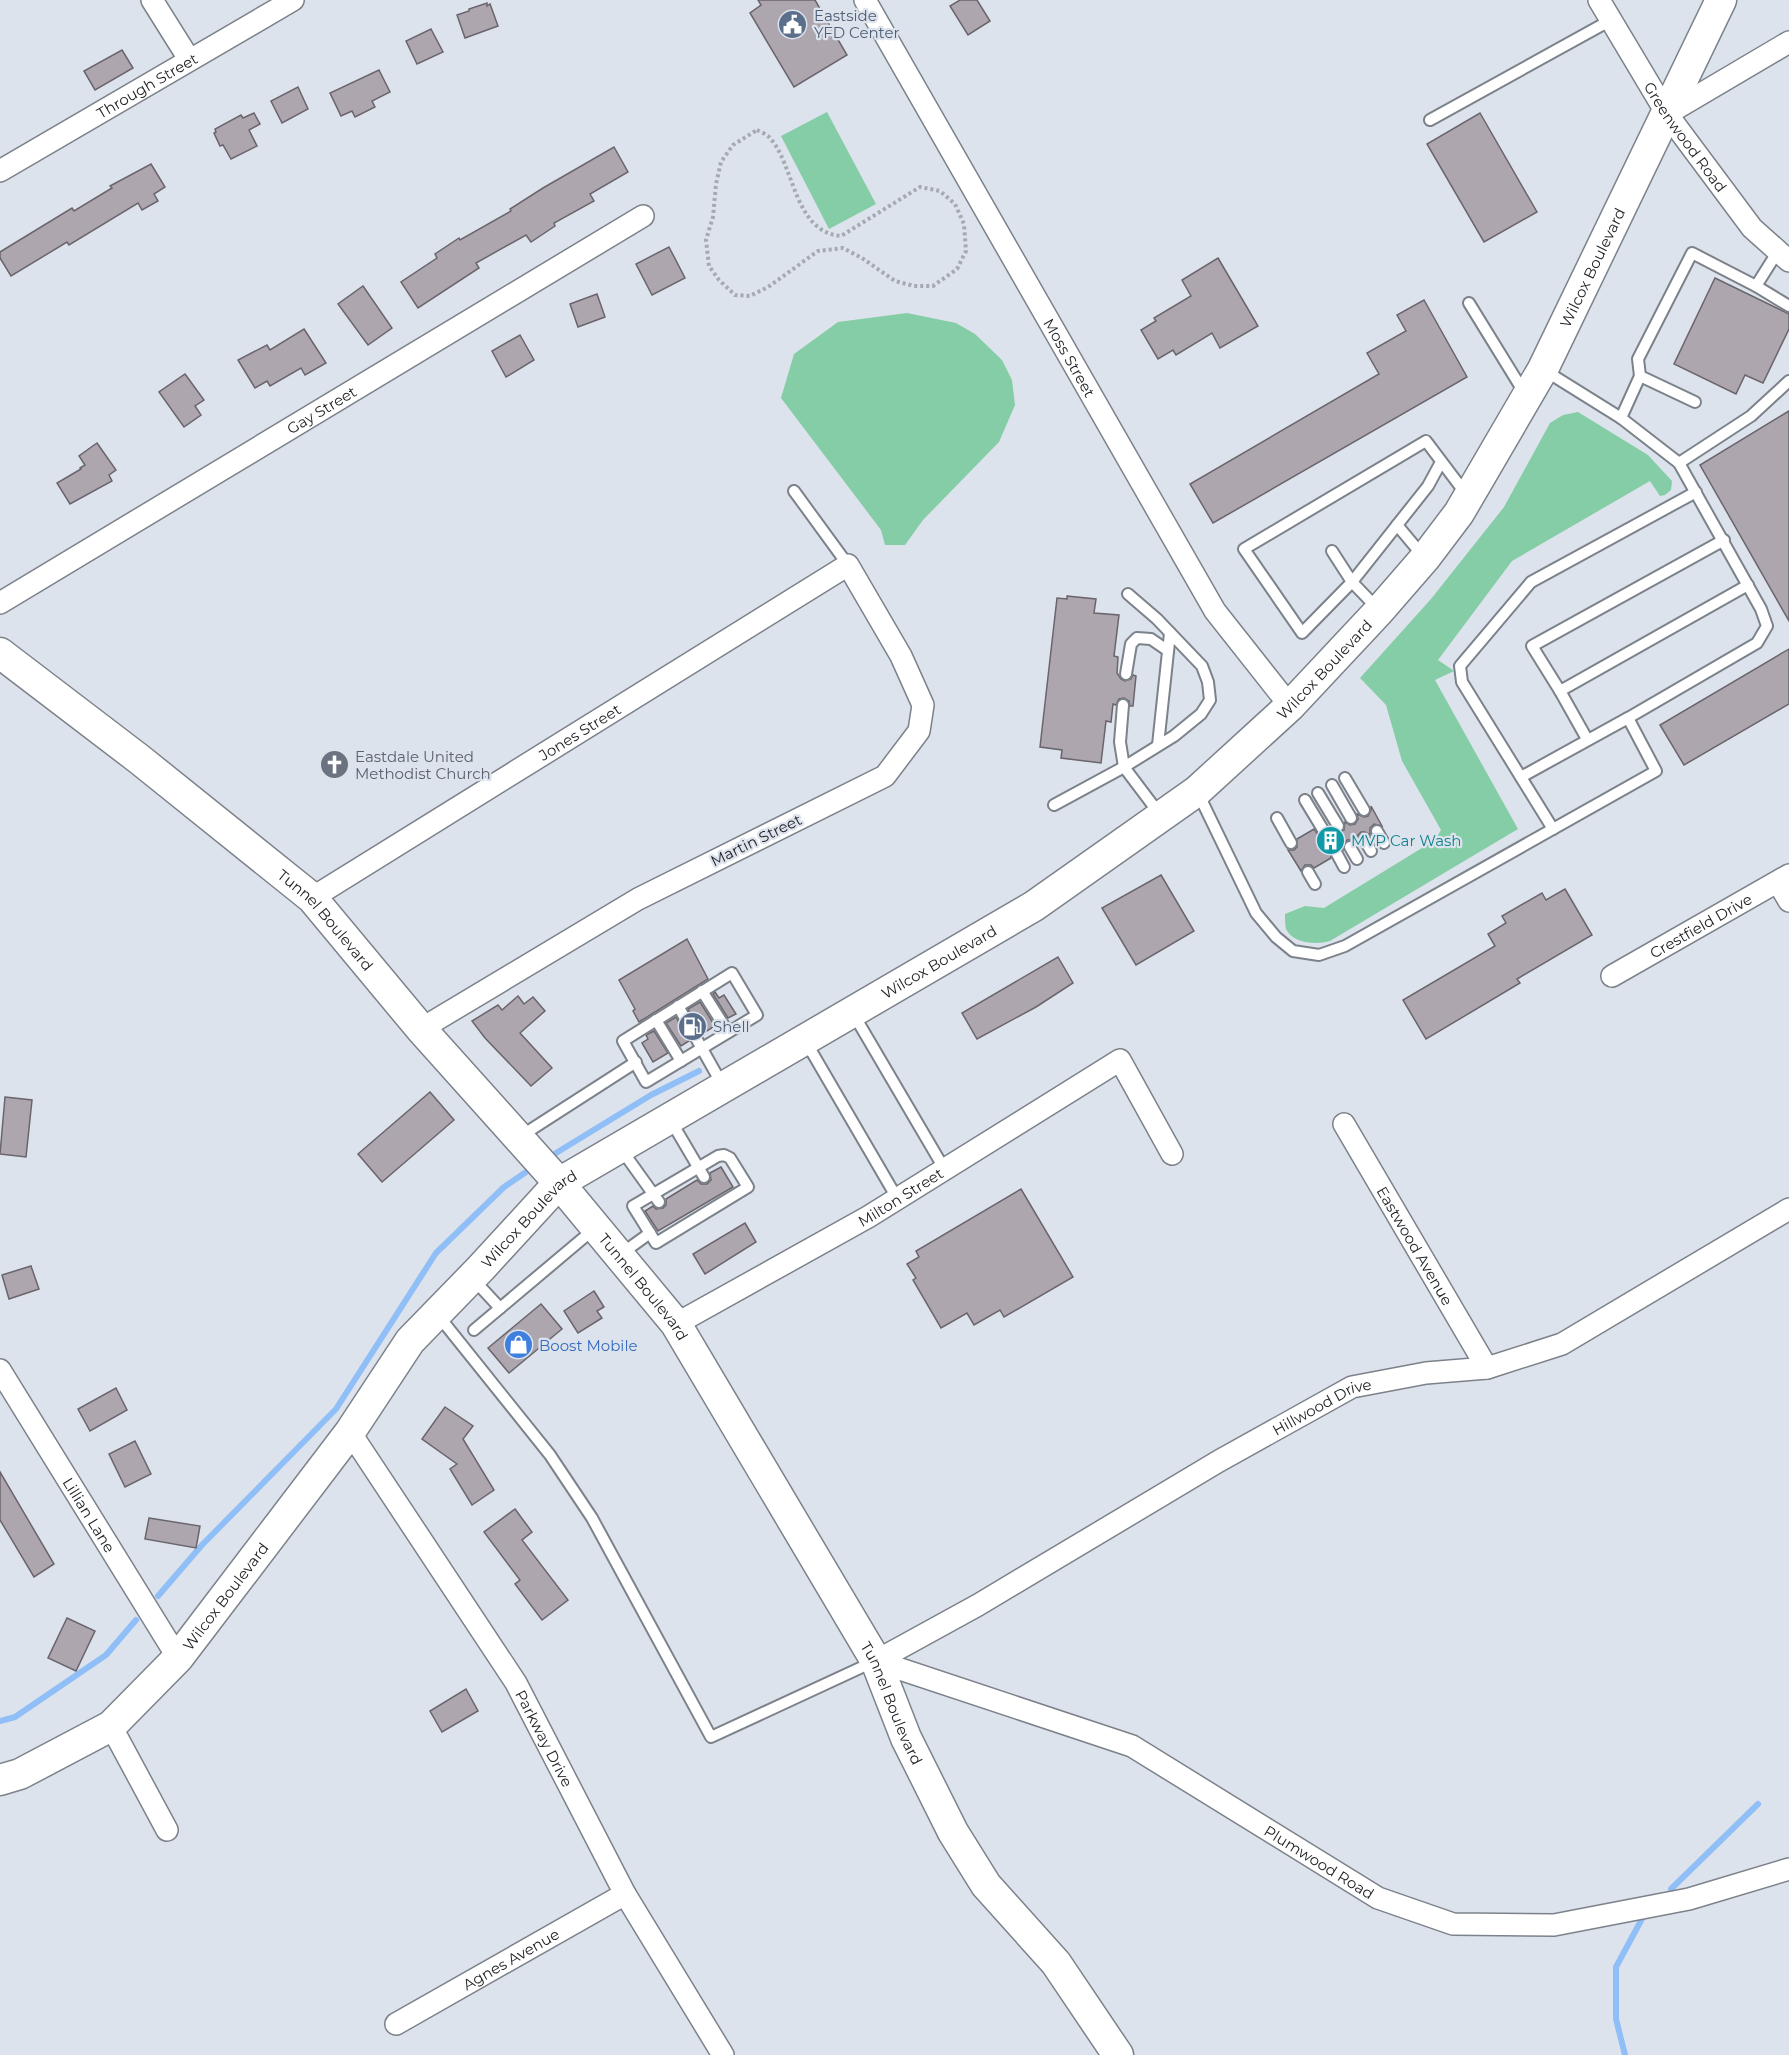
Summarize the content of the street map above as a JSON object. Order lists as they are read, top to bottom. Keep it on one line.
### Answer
{"streets":{"main road":["Wilcox Boulevard","Tunnel Boulevard"],"street":["Through Street","Greenwood Road","Moss Street","Gay Street","Jones Street","Martin Street","Crestfield Drive","Milton Street","Eastwood Avenue","Hillwood Drive","Lillian Lane","Parkway Drive","Plumwood Road","Agnes Avenue"]},"crossings":[["Greenwood Road","Wilcox Boulevard"],["Wilcox Boulevard","Moss Street"],["Wilcox Boulevard","Tunnel Boulevard"],["Wilcox Boulevard","Lillian Lane"],["Wilcox Boulevard","Parkway Drive"],["Jones Street","Martin Street"],["Jones Street","Tunnel Boulevard"],["Martin Street","Tunnel Boulevard"],["Tunnel Boulevard","Milton Street"],["Tunnel Boulevard","Hillwood Drive"],["Tunnel Boulevard","Plumwood Road"],["Eastwood Avenue","Hillwood Drive"],["Hillwood Drive","Plumwood Road"],["Parkway Drive","Agnes Avenue"]],"places":{"public building":["Eastside YFD Center"],"church":["Eastdale United Methodist Church"],"building":["MVP Car Wash"],"fuel station":["Shell"],"shop":["Boost Mobile"]}}
